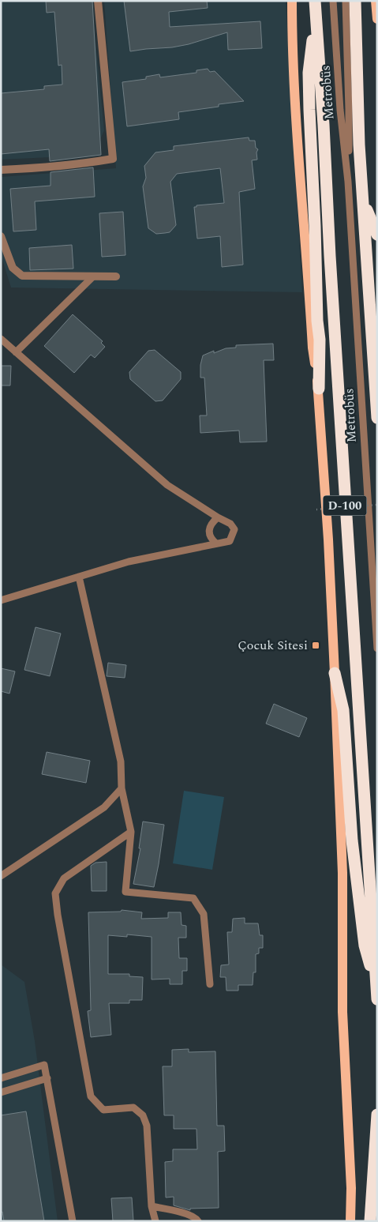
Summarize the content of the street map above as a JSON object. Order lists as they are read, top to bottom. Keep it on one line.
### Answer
{"streets":{"highway":["D-100"],"lane":["Metrobüs"]},"places":{"transit":["Çocuk Sitesi"]}}
